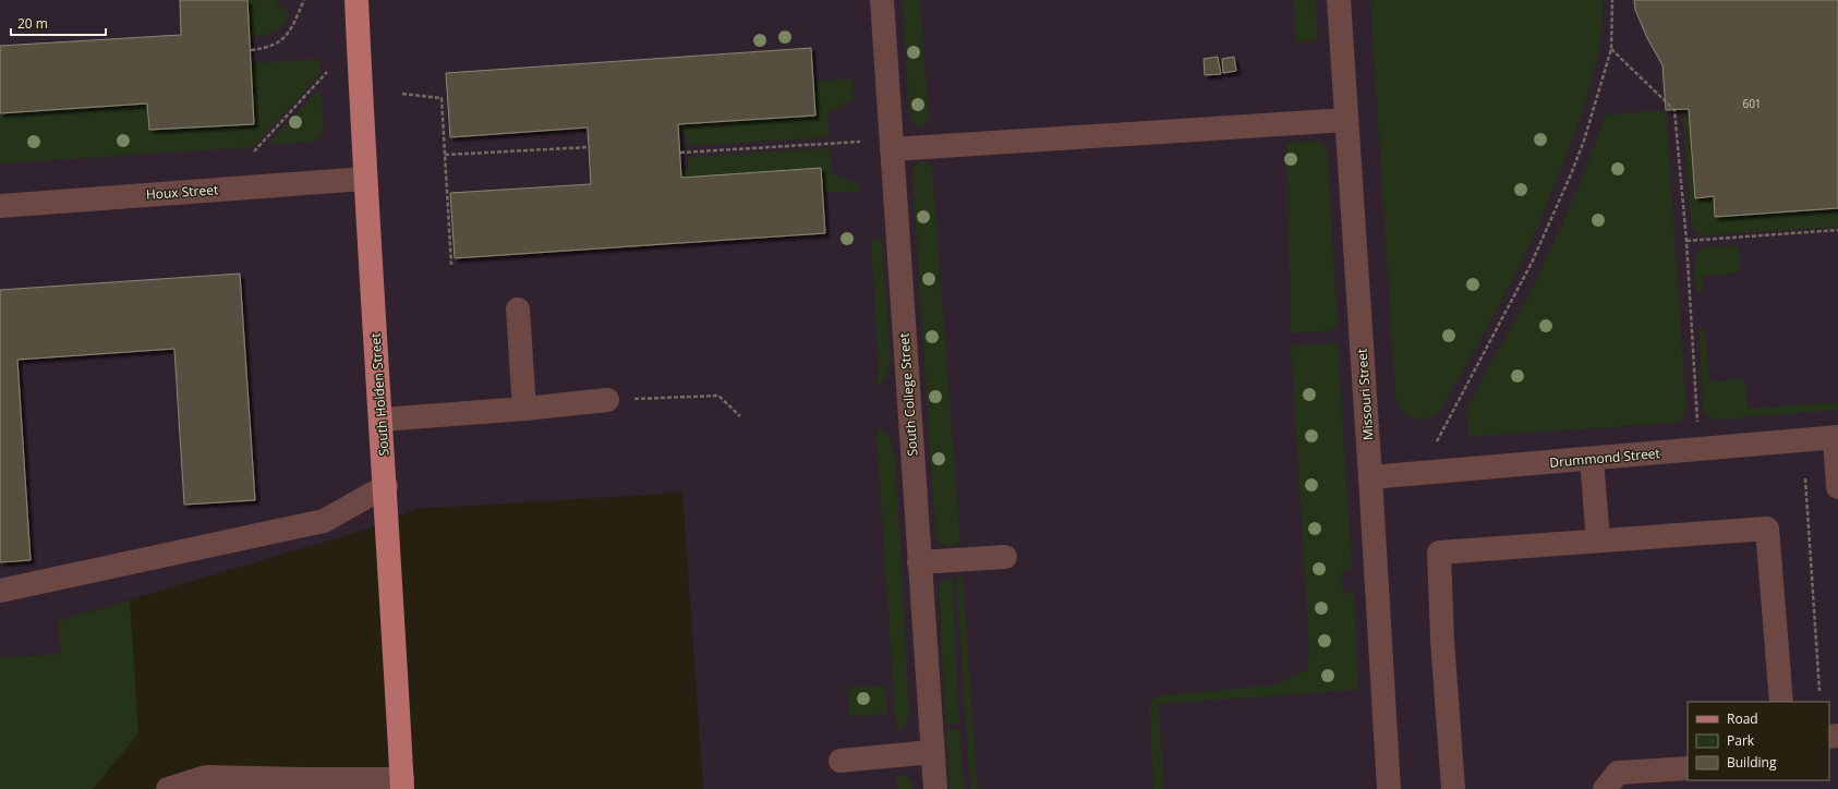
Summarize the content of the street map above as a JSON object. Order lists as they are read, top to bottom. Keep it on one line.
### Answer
{"streets":{"main road":["South Holden Street"],"street":["Houx Street","South College Street","Missouri Street","Drummond Street"]},"crossings":[["Houx Street","South Holden Street"],["Missouri Street","Drummond Street"]],"house_numbers":["601"],"legend":["Road","Park","Building"],"scale_bar":"20 m"}
